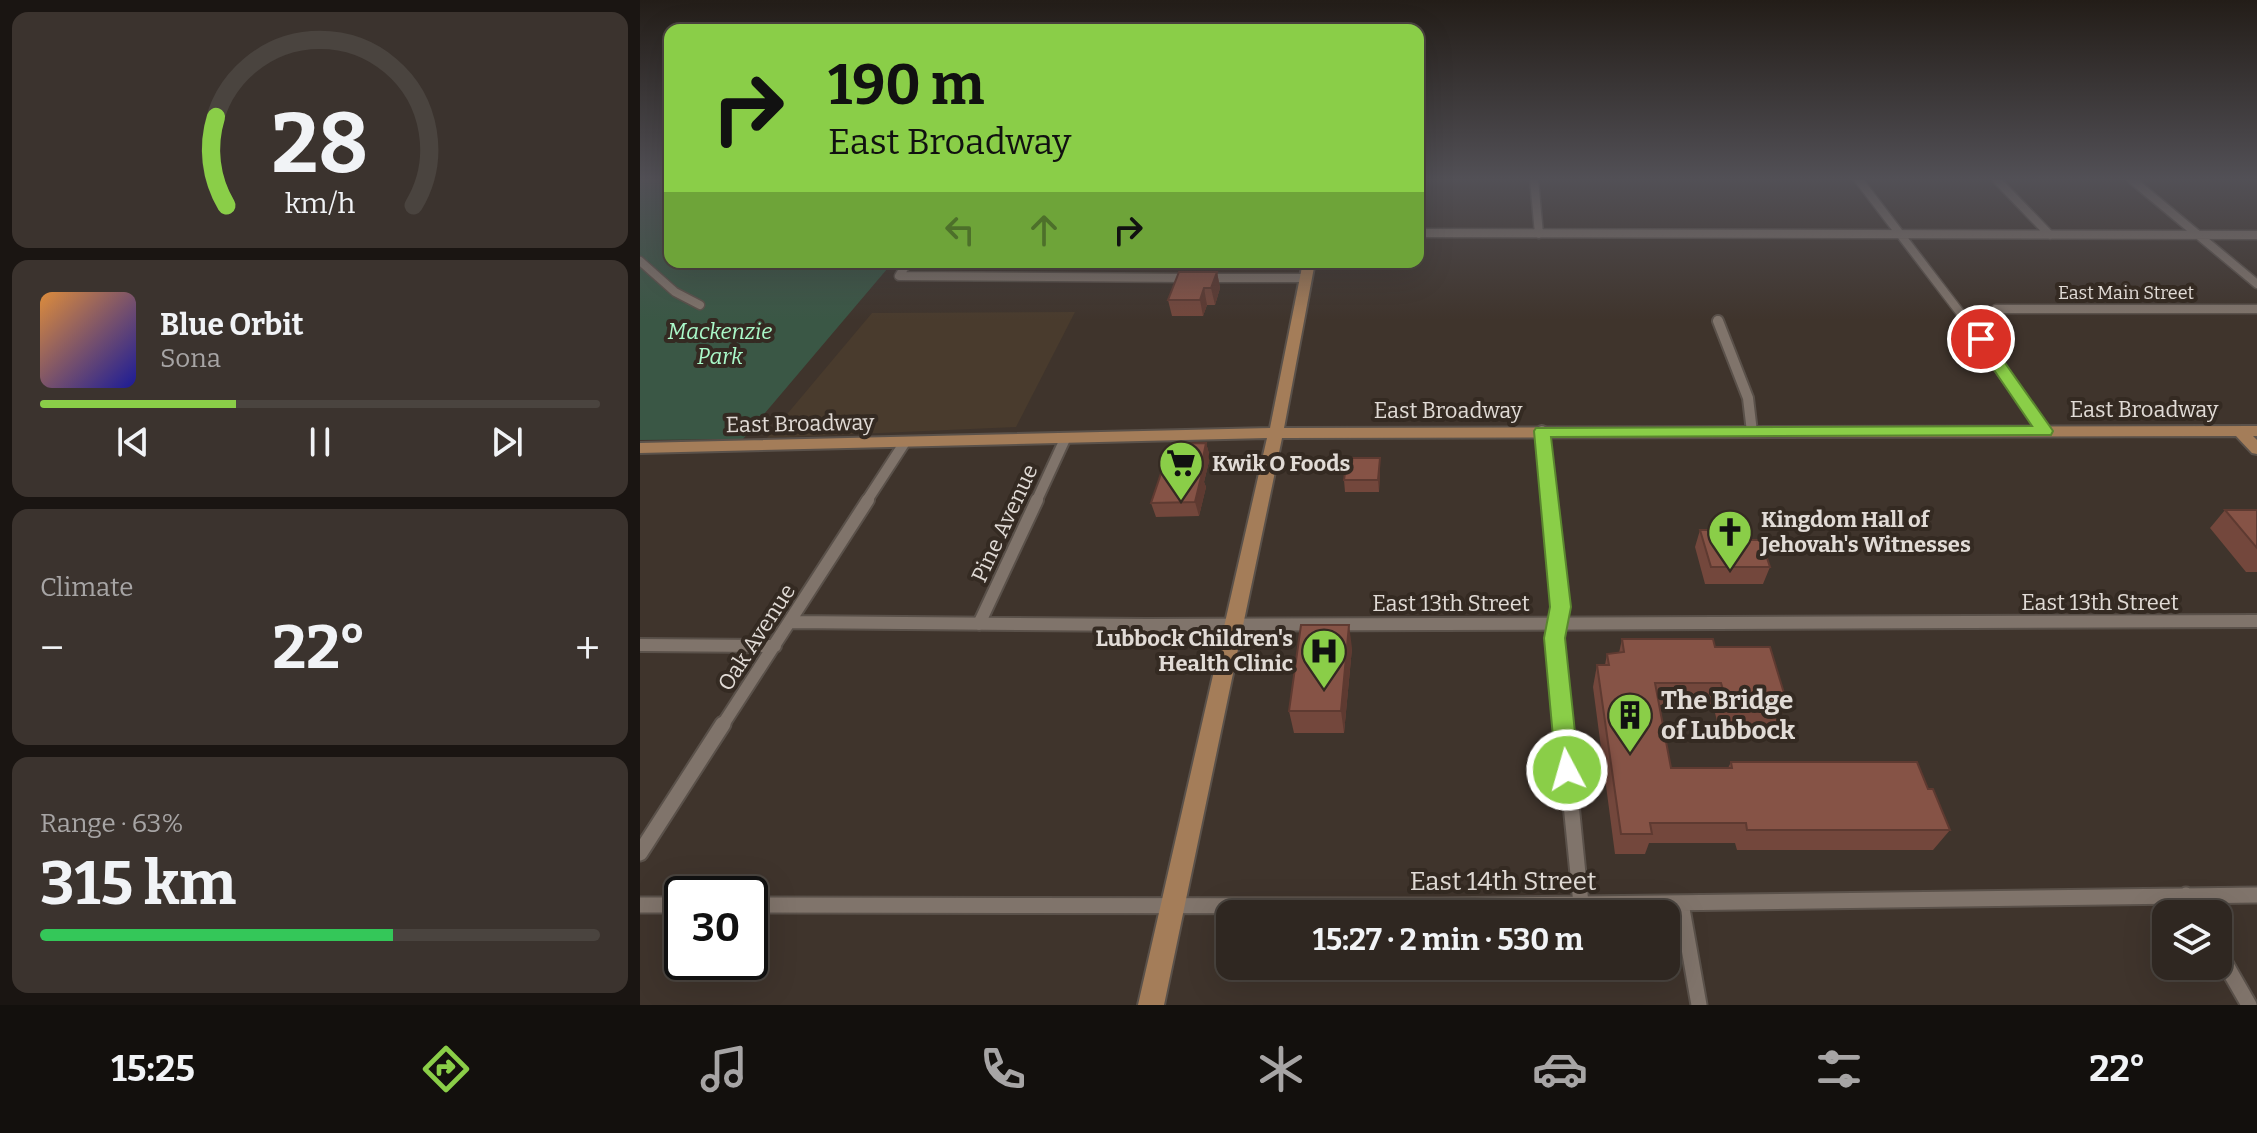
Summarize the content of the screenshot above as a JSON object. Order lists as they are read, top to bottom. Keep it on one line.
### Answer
{"streets":{"main road":["East Broadway"],"street":["East Main Street","Pine Avenue","East 13th Street","Oak Avenue","East 14th Street"]},"crossings":[["East Broadway","Pine Avenue"],["East Broadway","Oak Avenue"],["Pine Avenue","East 13th Street"],["East 13th Street","Oak Avenue"]],"parks":["Mackenzie Park"],"places":{"supermarket":["Kwik O Foods"],"church":["Kingdom Hall of Jehovah's Witnesses"],"hospital":["Lubbock Children's Health Clinic"],"building":["The Bridge of Lubbock"]},"page":{"turn":["190 m","East Broadway"],"song":["Blue Orbit","Sona"],"tile":["Climate",["Range · 63%","315 km"]],"heat":["−","22°","+"],"limit":"30","trip":"15:27 · 2 min · 530 m","tabs":["15:25","22°"],"gauge":["28","km/h"]}}
